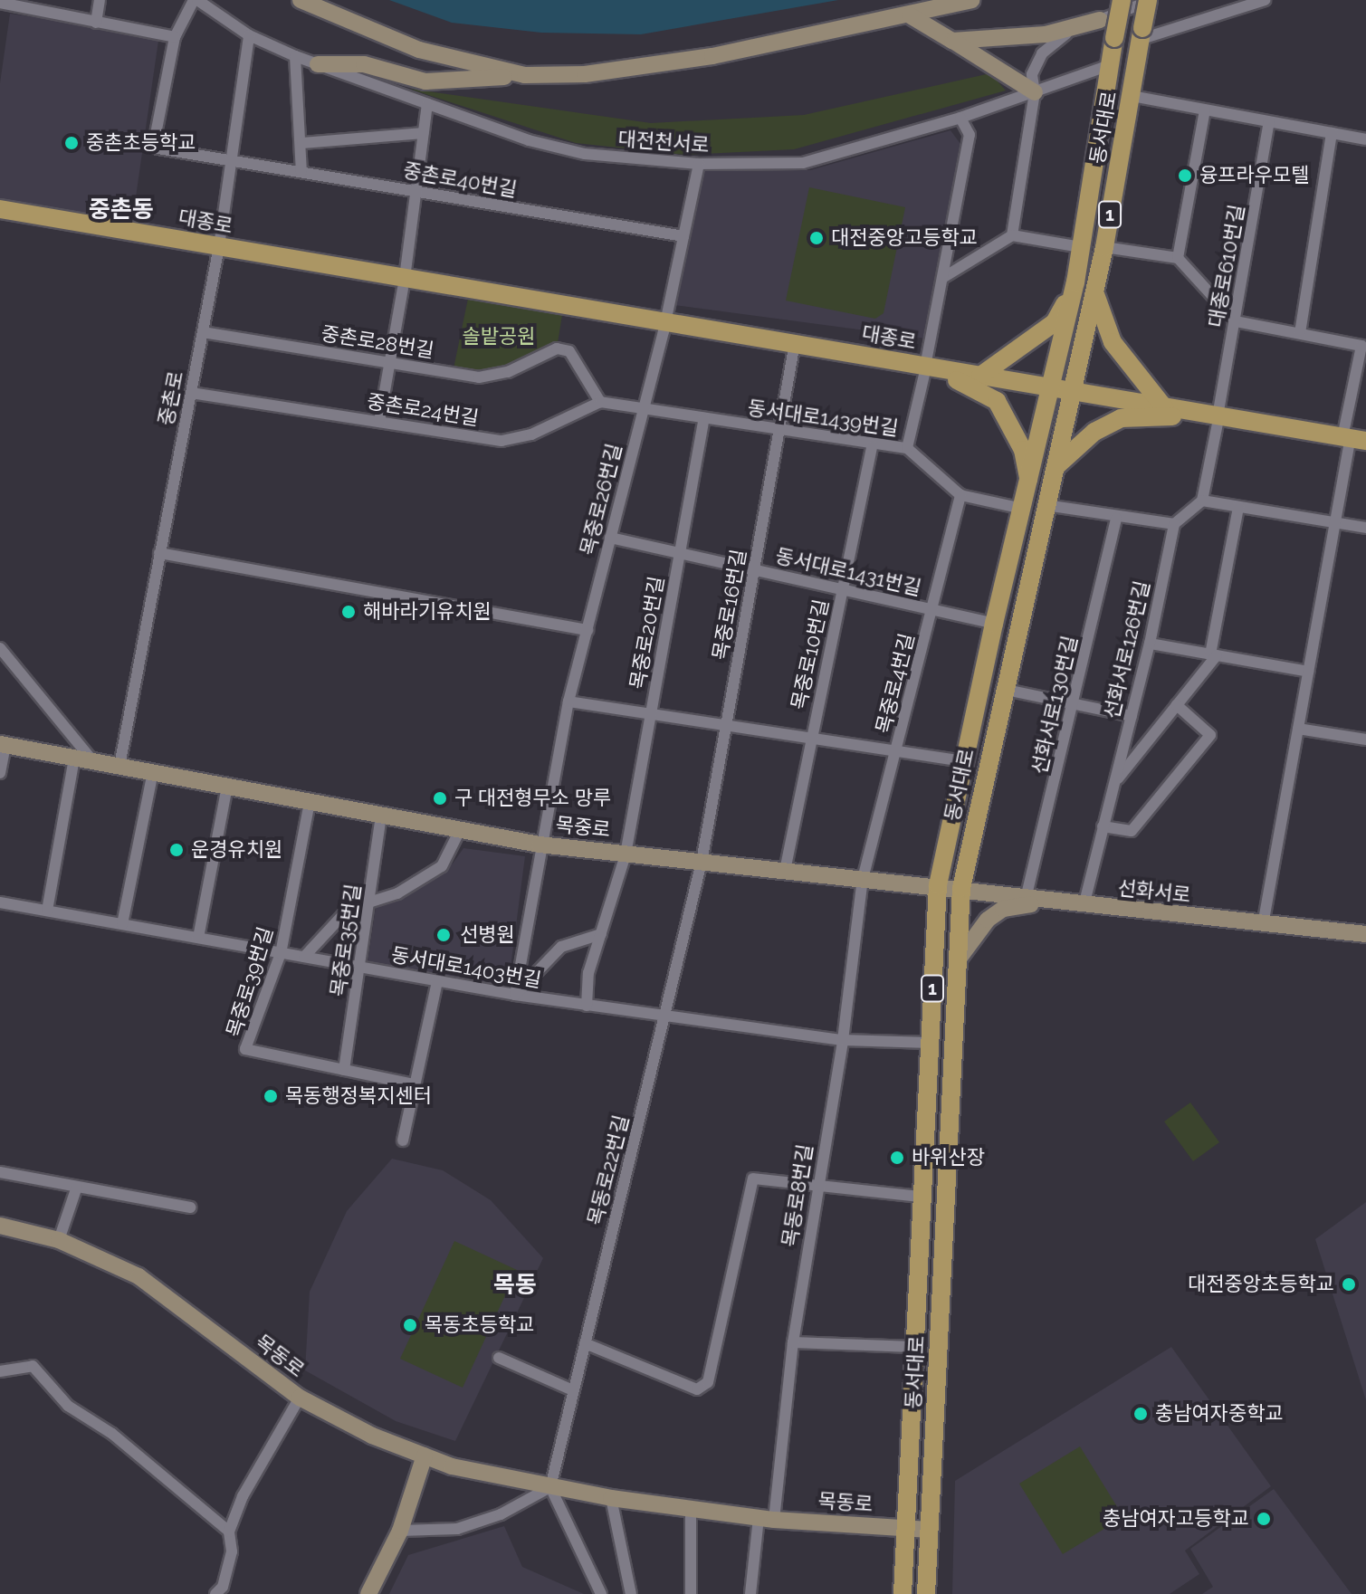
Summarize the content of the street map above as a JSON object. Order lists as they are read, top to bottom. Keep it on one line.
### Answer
{"streets":{"main road":["동서대로","1","대종로","목중로","선화서로","목동로"],"street":["대전천서로","중촌로40번길","대종로610번길","중촌로28번길","중촌로","중촌로24번길","동서대로1439번길","목중로26번길","동서대로1431번길","목중로16번길","목중로20번길","선화서로126번길","목중로10번길","목중로4번길","선화서로130번길","목중로35번길","동서대로1403번길","목중로39번길","목동로22번길","목동로8번길"]},"crossings":[["동서대로","대전천서로"],["동서대로","대종로"],["동서대로","동서대로1439번길"],["동서대로","동서대로1431번길"],["동서대로","목중로"],["동서대로","선화서로"],["동서대로","동서대로1403번길"],["동서대로","목동로8번길"],["동서대로","목동로"],["대전천서로","중촌로"],["대전천서로","목중로26번길"],["중촌로40번길","중촌로"],["중촌로40번길","목중로26번길"],["대종로","대종로610번길"],["대종로","중촌로"],["대종로","동서대로1439번길"],["대종로","목중로26번길"],["대종로","목중로16번길"],["중촌로28번길","중촌로"],["중촌로28번길","중촌로24번길"],["중촌로","중촌로24번길"],["중촌로","목중로"],["동서대로1439번길","목중로26번길"],["동서대로1439번길","목중로16번길"],["동서대로1439번길","목중로20번길"],["동서대로1439번길","목중로10번길"],["동서대로1439번길","목중로4번길"],["목중로26번길","동서대로1431번길"],["목중로26번길","목중로"],["목중로26번길","동서대로1403번길"],["동서대로1431번길","목중로16번길"],["동서대로1431번길","목중로20번길"],["동서대로1431번길","목중로10번길"],["동서대로1431번길","목중로4번길"],["목중로16번길","목중로"],["목중로16번길","목동로22번길"],["목중로20번길","목중로"],["목중로20번길","동서대로1403번길"],["선화서로126번길","선화서로"],["목중로10번길","목중로"],["목중로4번길","목중로"],["목중로4번길","목동로8번길"],["선화서로130번길","선화서로"],["목중로","선화서로"],["목중로","목중로35번길"],["목중로","목중로39번길"],["목중로","목동로22번길"],["목중로","목동로8번길"],["목중로35번길","동서대로1403번길"],["목중로35번길","목중로39번길"],["동서대로1403번길","목중로39번길"],["동서대로1403번길","목동로22번길"],["동서대로1403번길","목동로8번길"],["목동로22번길","목동로"],["목동로8번길","목동로"]],"districts":["중촌동","목동"],"parks":["솔밭공원"],"places":["중촌초등학교","융프라우모텔","대전중앙고등학교","해바라기유치원","구 대전형무소 망루","운경유치원","선병원","목동행정복지센터","바위산장","대전중앙초등학교","목동초등학교","충남여자중학교","충남여자고등학교"]}
